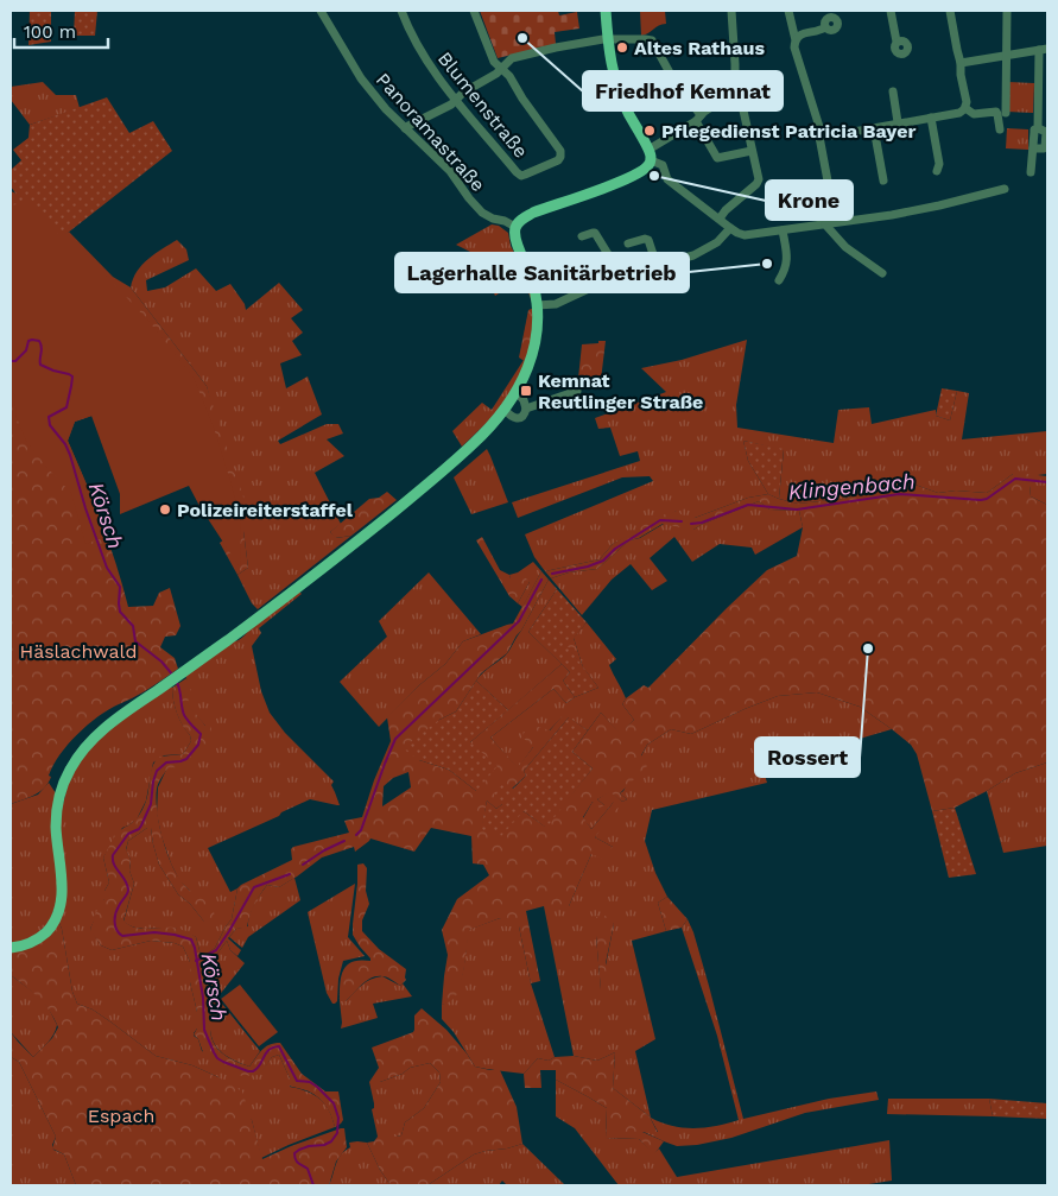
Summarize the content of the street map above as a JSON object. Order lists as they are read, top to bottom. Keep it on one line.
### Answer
{"streets":{"street":["Blumenstraße","Panoramastraße"]},"water":["Klingenbach","Körsch"],"parks":["Häslachwald","Espach"],"places":{"other":["Friedhof Kemnat","Altes Rathaus","Pflegedienst Patricia Bayer","Krone","Lagerhalle Sanitärbetrieb","Polizeireiterstaffel","Rossert"],"transit":["Kemnat Reutlinger Straße"]},"scale_bar":"100 m"}
